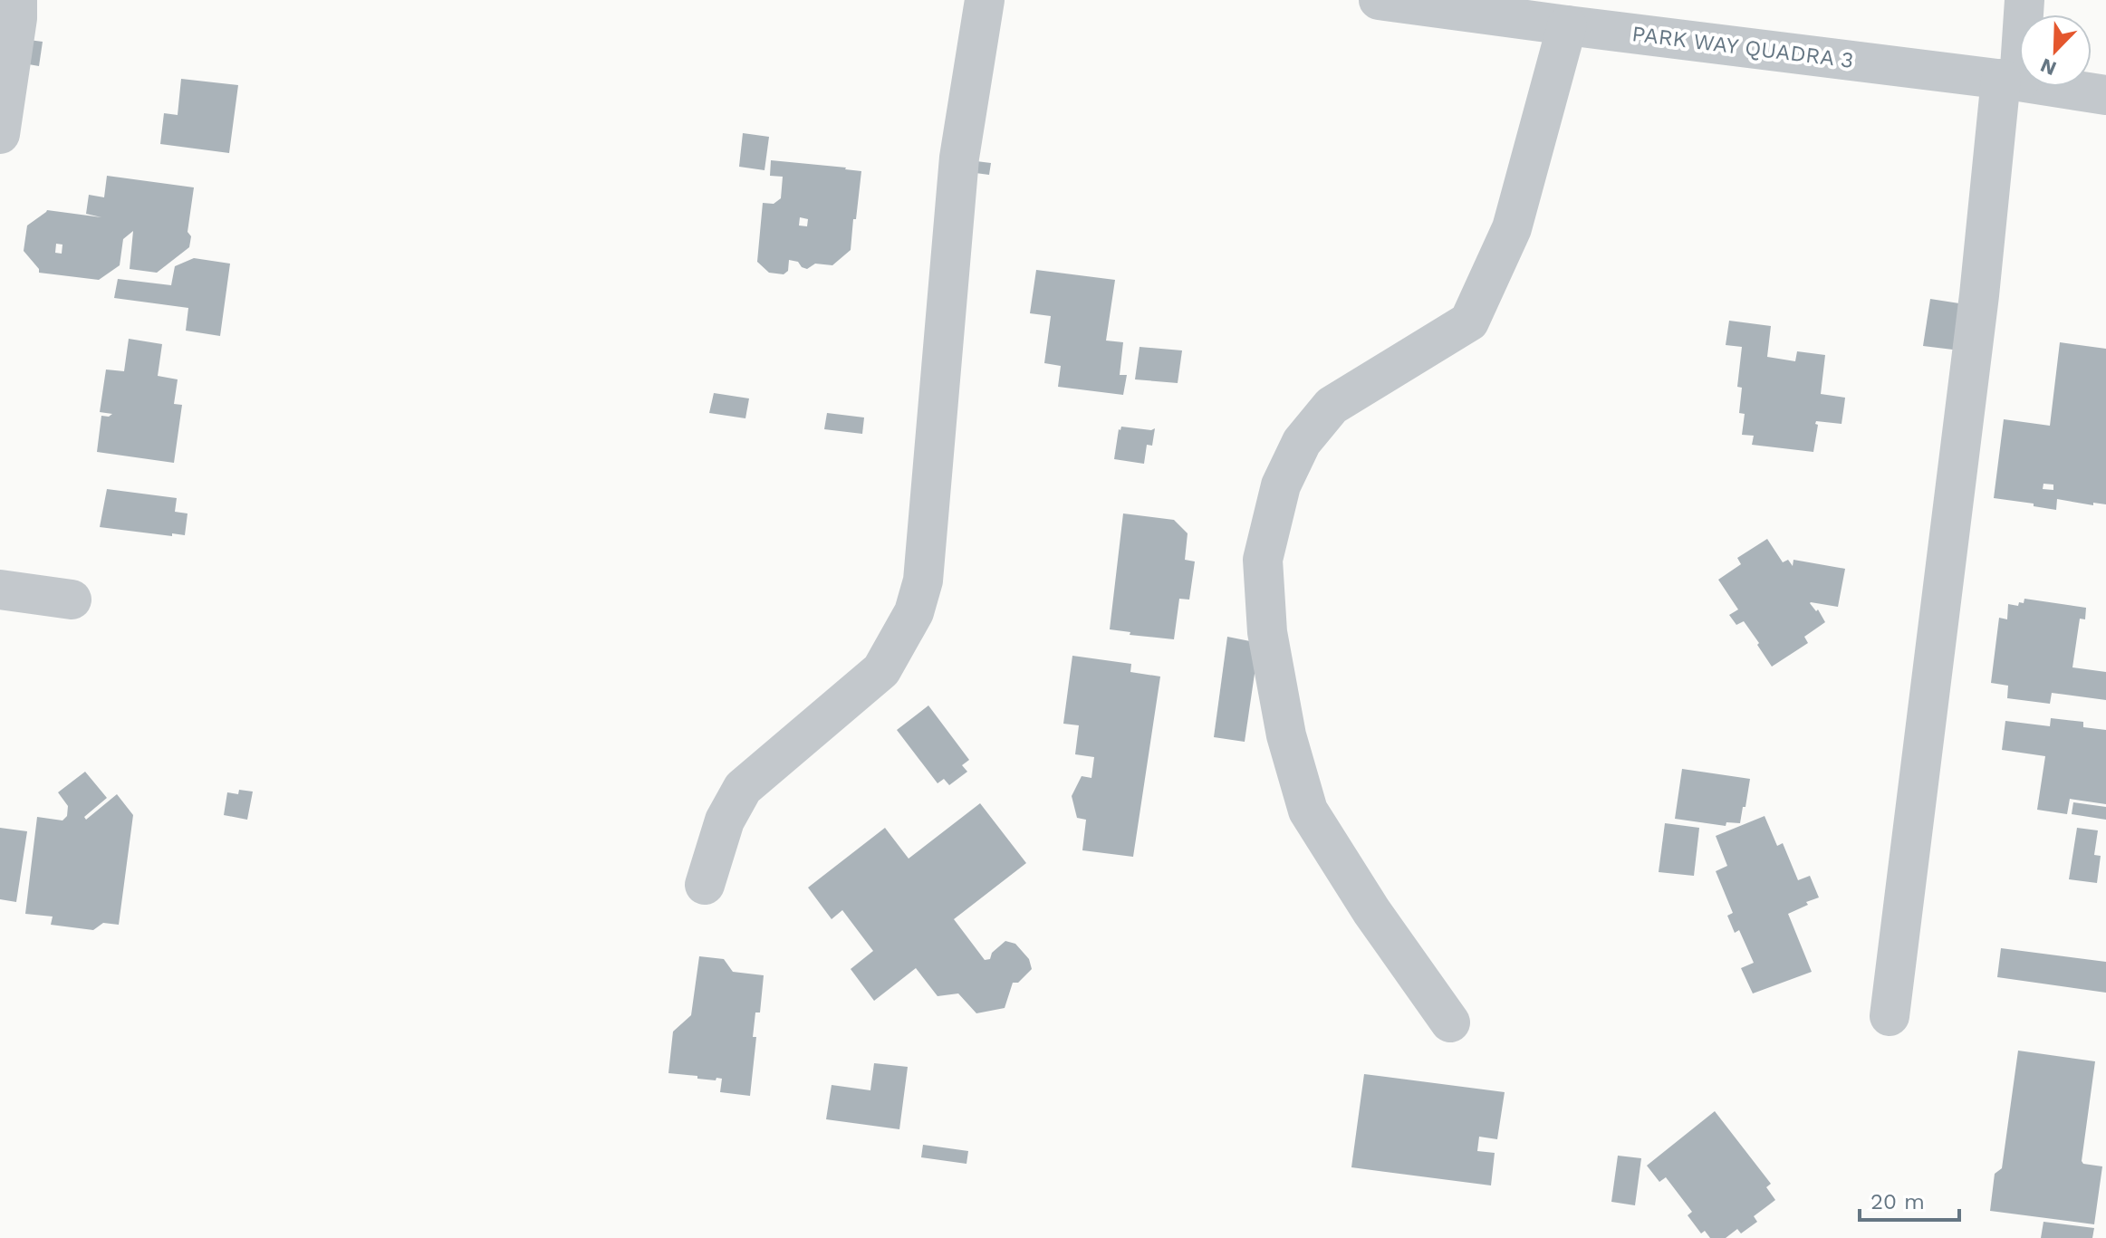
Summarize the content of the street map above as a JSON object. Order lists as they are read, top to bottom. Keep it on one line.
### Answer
{"streets":{"street":["PARK WAY QUADRA 3"]},"scale_bar":"20 m","north":"bottom left"}
